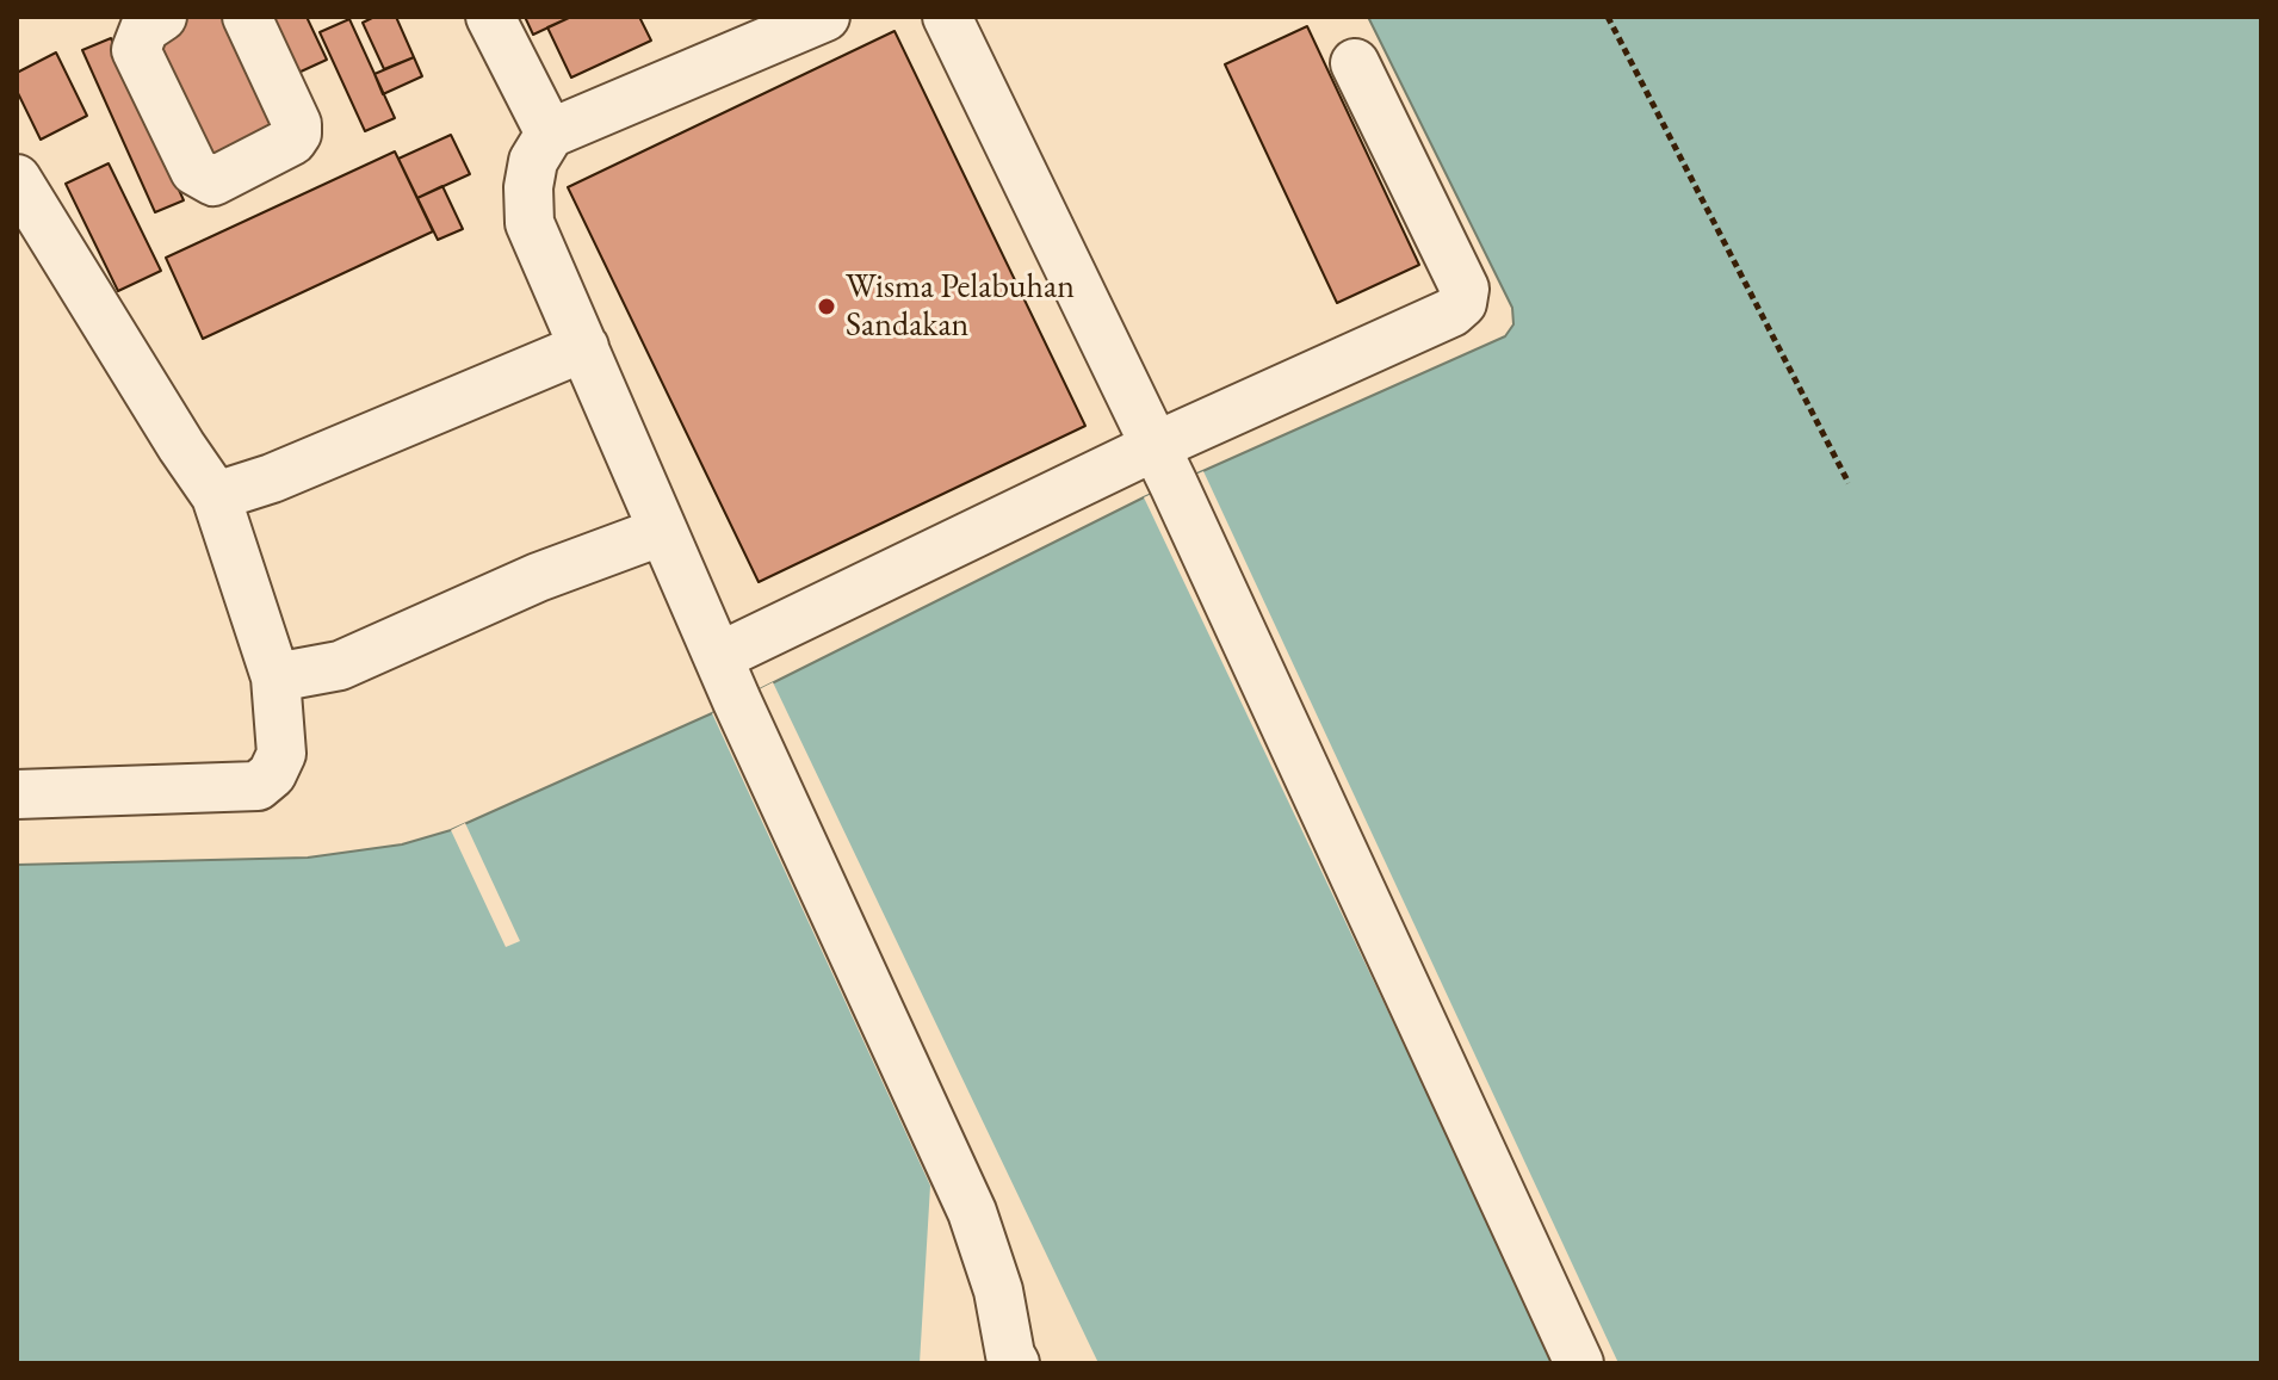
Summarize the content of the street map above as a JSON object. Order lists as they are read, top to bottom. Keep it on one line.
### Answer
{"places":["Wisma Pelabuhan Sandakan"]}
